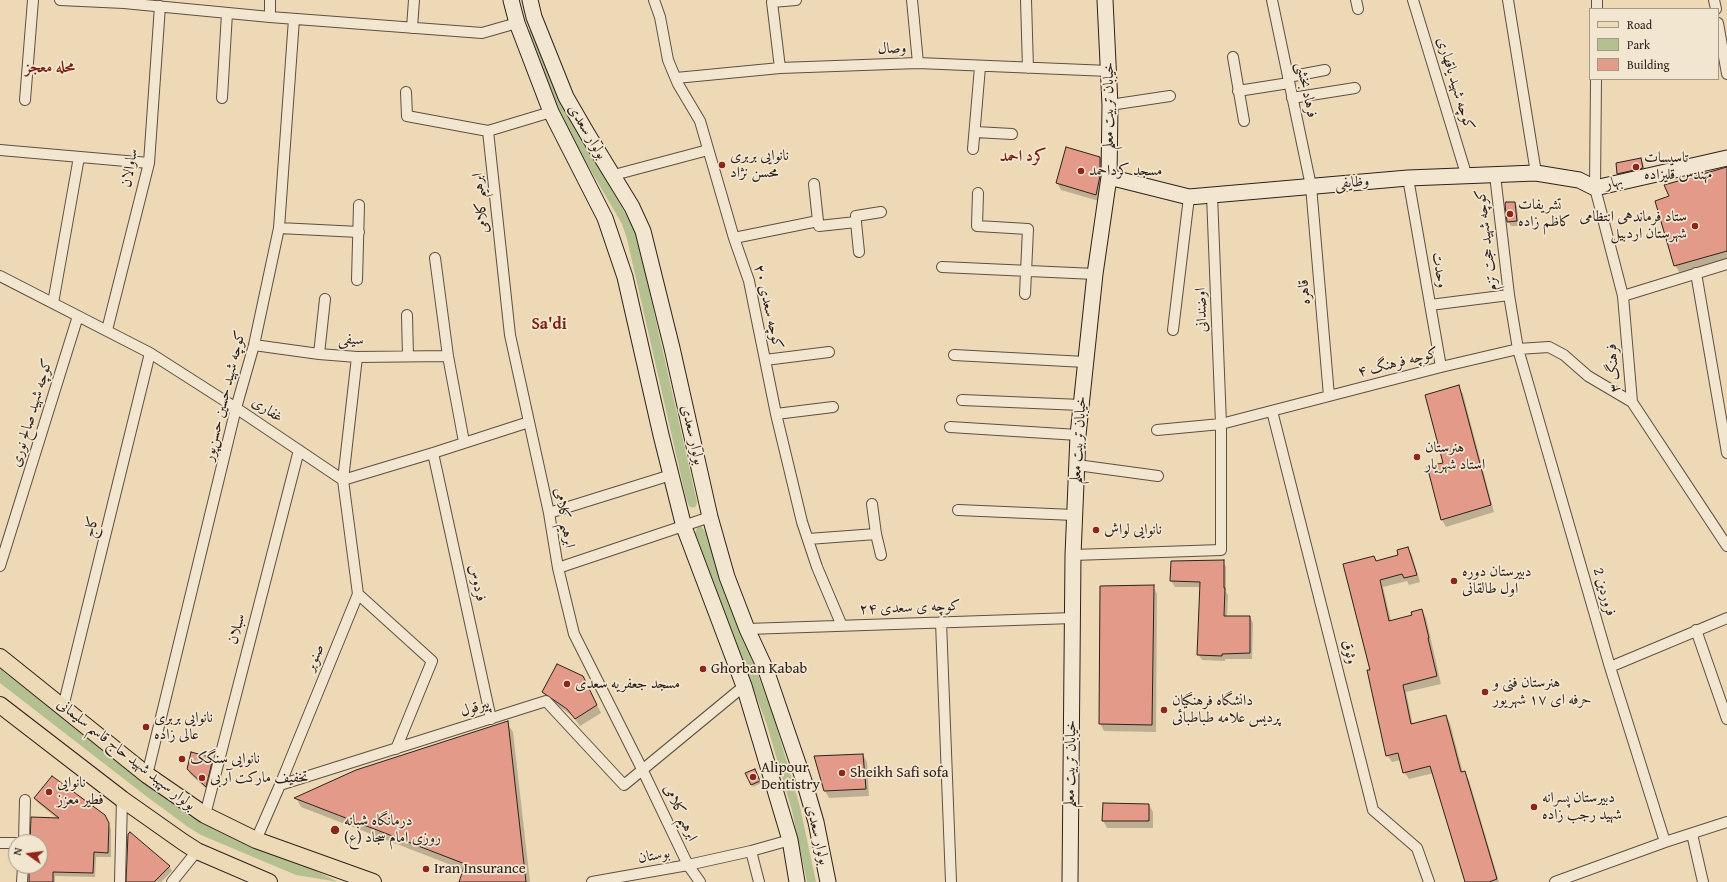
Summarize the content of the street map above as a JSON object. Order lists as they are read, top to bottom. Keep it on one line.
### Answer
{"streets":{"main road":["خیابان تربیت معلم","بولوار سعدی","وظایفی","بهار","بولوار سپهبد شهید حاج قاسم سلیمانی"],"street":["وصال","کوچه شهید یاقهاری","فرهاد بخشی","ساوالان","ابرهیم کلامی","کوچه شهید حجت تزم","وحدت","قاهره","کوچه سعدی ۲۰","اوضندانی","سیفی","کوچه فرهنگ ۴","فرهنگ ۳","کوچه شهید حسین حسن‌پور","غفاری","کوچه شهید صالح نوری","کاج","فردوس","فروردین 2","کوچه ی سعدی ۲۴","سبلان","وثوق","صنوبر","پیرقول","بوستان"]},"crossings":[["وصال","خیابان تربیت معلم"],["وصال","کوچه سعدی ۲۰"],["کوچه شهید یاقهاری","وظایفی"],["فرهاد بخشی","وظایفی"],["فرهاد بخشی","قاهره"],["خیابان تربیت معلم","وظایفی"],["خیابان تربیت معلم","اوضندانی"],["خیابان تربیت معلم","کوچه ی سعدی ۲۴"],["بولوار سعدی","کوچه ی سعدی ۲۴"],["بولوار سعدی","بوستان"],["ساوالان","غفاری"],["وظایفی","بهار"],["وظایفی","کوچه شهید حجت تزم"],["وظایفی","وحدت"],["وظایفی","قاهره"],["وظایفی","اوضندانی"],["وظایفی","فرهنگ ۳"],["بهار","فرهنگ ۳"],["ابرهیم کلامی","پیرقول"],["ابرهیم کلامی","بوستان"],["کوچه شهید حجت تزم","کوچه فرهنگ ۴"],["کوچه شهید حجت تزم","فروردین 2"],["وحدت","کوچه فرهنگ ۴"],["قاهره","کوچه فرهنگ ۴"],["کوچه سعدی ۲۰","کوچه ی سعدی ۲۴"],["اوضندانی","کوچه فرهنگ ۴"],["سیفی","کوچه شهید حسین حسن‌پور"],["سیفی","صنوبر"],["کوچه فرهنگ ۴","فرهنگ ۳"],["کوچه فرهنگ ۴","فروردین 2"],["کوچه فرهنگ ۴","وثوق"],["کوچه شهید حسین حسن‌پور","غفاری"],["کوچه شهید حسین حسن‌پور","بولوار سپهبد شهید حاج قاسم سلیمانی"],["غفاری","کوچه شهید صالح نوری"],["غفاری","کاج"],["غفاری","سبلان"],["غفاری","صنوبر"],["کاج","بولوار سپهبد شهید حاج قاسم سلیمانی"],["فردوس","پیرقول"],["سبلان","بولوار سپهبد شهید حاج قاسم سلیمانی"],["صنوبر","پیرقول"],["صنوبر","بولوار سپهبد شهید حاج قاسم سلیمانی"]],"districts":["محله معجز","کرد احمد","Sa'di"],"places":["نانوایی بربری محسن نژاد","تاسیسات مهندس قلیزاده","مسجد کرداحمد","تشریفات کاظم زاده","ستاد فرماندهی انتظامی شهرستان اردبیل","هنرستان استاد شهریار","نانوایی لواش","دبیرستان دوره اول طالقانی","Ghorban Kabab","مسجد جعفریه سعدی","هنرستان فنی و حرفه ای ۱۷ شهریور","دانشگاه فرهنگیان پردیس علامه طباطبائی","نانوایی بربری عالی زاده","نانوایی سنگک","Sheikh Safi sofa","Alipour Dentistry","تخفیف مارکت آربی","نانوایی فطیر معزز","دبیرستان پسرانه شهید رجب زاده","درمانگاه شبانه روزی امام سجاد (ع)","Iran Insurance"],"legend":["Road","Park","Building"],"north":"left"}
